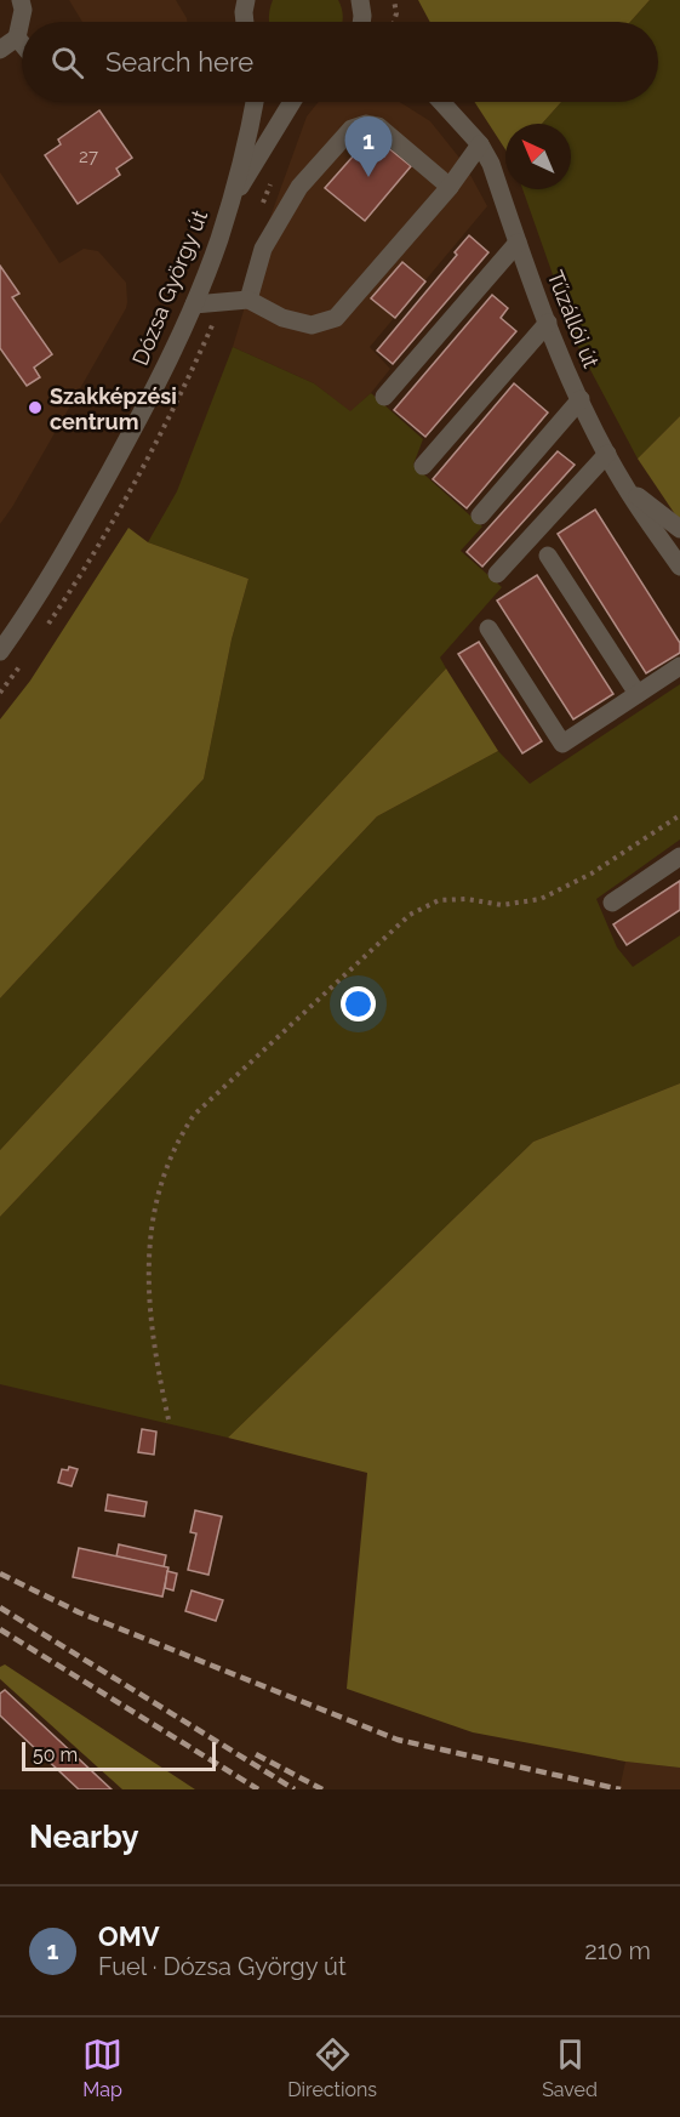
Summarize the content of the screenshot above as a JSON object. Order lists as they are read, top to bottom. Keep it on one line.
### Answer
{"streets":{"street":["Dózsa György út","Tűzállói út"]},"places":["Szakképzési centrum"],"house_numbers":["27"],"scale_bar":"50 m","north":"top left","page":{"search":"Search here","pins":"1","scale":"50 m","heading":"Nearby","list":[{"mark":"1","name":"OMV","note":"Fuel · Dózsa György út","value":"210 m"}],"nav":["Map","Directions","Saved"]}}
